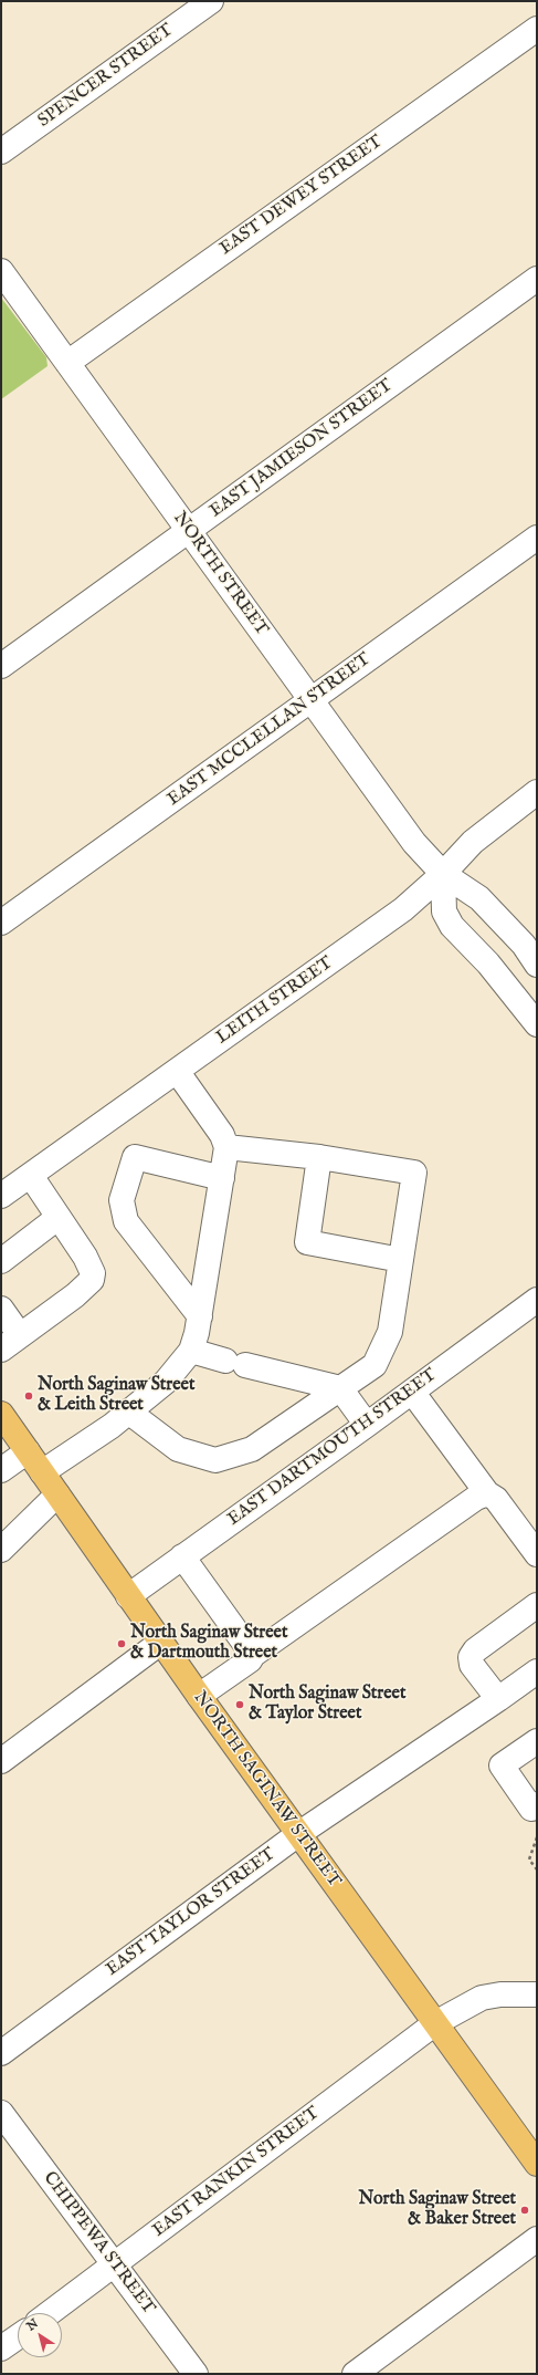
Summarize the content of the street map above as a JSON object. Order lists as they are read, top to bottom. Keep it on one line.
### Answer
{"streets":{"main road":["NORTH SAGINAW STREET"],"street":["SPENCER STREET","EAST DEWEY STREET","EAST JAMIESON STREET","NORTH STREET","EAST MCCLELLAN STREET","LEITH STREET","EAST DARTMOUTH STREET","EAST TAYLOR STREET","EAST RANKIN STREET","CHIPPEWA STREET"]},"crossings":[["EAST DEWEY STREET","NORTH STREET"],["EAST JAMIESON STREET","NORTH STREET"],["NORTH STREET","EAST MCCLELLAN STREET"],["NORTH STREET","LEITH STREET"],["EAST DARTMOUTH STREET","NORTH SAGINAW STREET"],["NORTH SAGINAW STREET","EAST TAYLOR STREET"],["NORTH SAGINAW STREET","EAST RANKIN STREET"],["EAST RANKIN STREET","CHIPPEWA STREET"]],"places":["North Saginaw Street & Leith Street","North Saginaw Street & Dartmouth Street","North Saginaw Street & Taylor Street","North Saginaw Street & Baker Street"],"north":"top left"}
